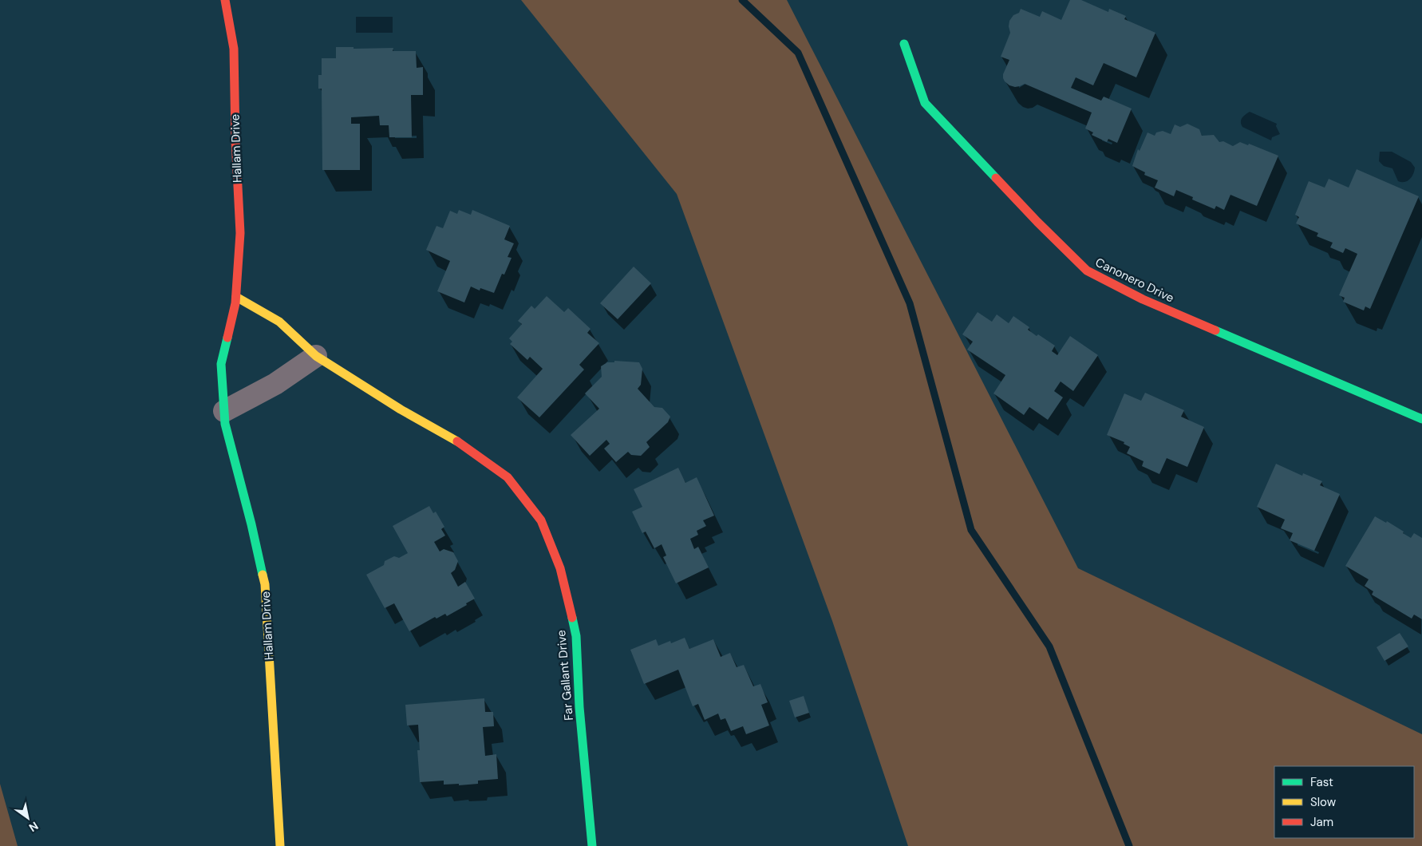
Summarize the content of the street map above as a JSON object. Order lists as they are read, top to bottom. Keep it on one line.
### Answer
{"streets":{"street":["Hallam Drive","Canonero Drive","Far Gallant Drive"]},"legend":["Fast","Slow","Jam"],"north":"bottom right"}
